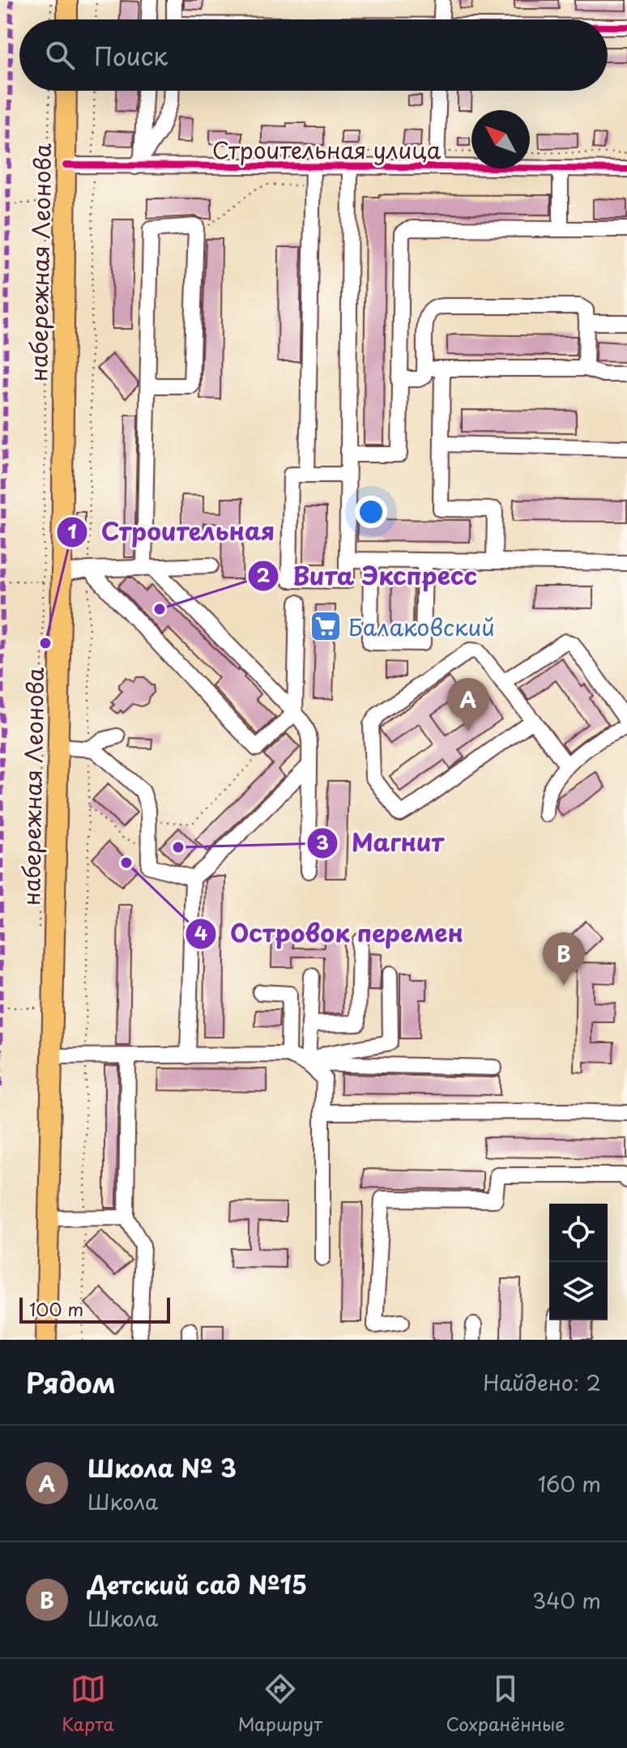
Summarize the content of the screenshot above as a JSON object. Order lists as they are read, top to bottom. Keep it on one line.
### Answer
{"streets":{"main road":["набережная Леонова"],"street":["Строительная улица"]},"crossings":[["Строительная улица","набережная Леонова"]],"places":{"other":["Вита Экспресс","Строительная","Магнит","Островок перемен"],"supermarket":["Балаковский"]},"scale_bar":"100 m","north":"top left","page":{"search":"Поиск","pins":["A","B"],"scale":"100 m","heading":["Рядом","Найдено: 2"],"list":[{"mark":"A","name":"Школа № 3","note":"Школа","value":"160 m"},{"mark":"B","name":"Детский сад №15","note":"Школа","value":"340 m"}],"nav":["Карта","Маршрут","Сохранённые"]}}
